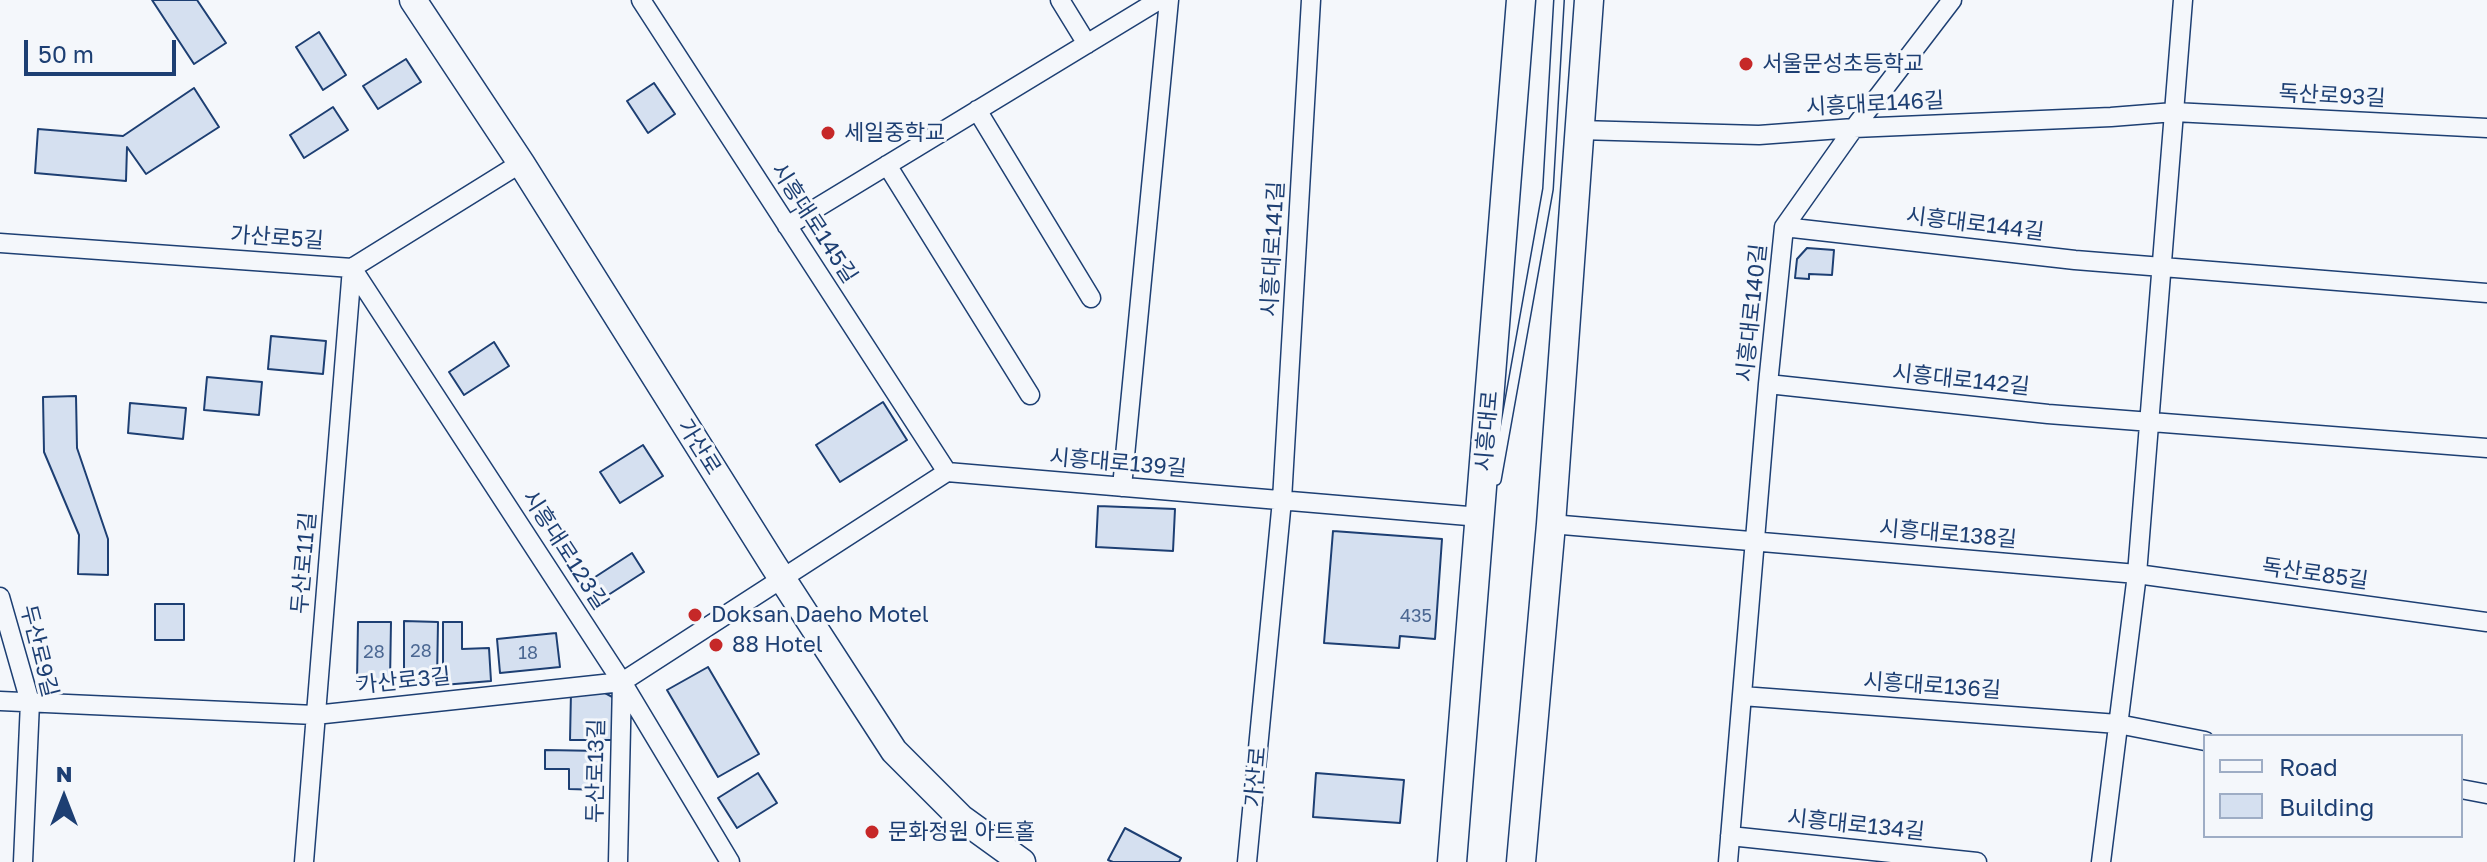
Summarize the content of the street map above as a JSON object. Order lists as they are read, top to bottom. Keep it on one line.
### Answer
{"streets":{"main road":["시흥대로","가산로"],"street":["독산로93길","시흥대로146길","시흥대로145길","시흥대로144길","가산로5길","시흥대로141길","시흥대로140길","시흥대로142길","시흥대로139길","시흥대로138길","시흥대로123길","두산로11길","독산로85길","두산로9길","가산로3길","시흥대로136길","두산로13길","시흥대로134길"]},"crossings":[["독산로93길","시흥대로146길"],["시흥대로146길","시흥대로140길"],["시흥대로145길","시흥대로139길"],["시흥대로144길","시흥대로140길"],["가산로5길","가산로"],["가산로5길","시흥대로123길"],["가산로5길","두산로11길"],["시흥대로141길","가산로"],["시흥대로141길","시흥대로139길"],["시흥대로140길","시흥대로142길"],["시흥대로140길","시흥대로138길"],["시흥대로","시흥대로139길"],["가산로","시흥대로139길"],["가산로","가산로3길"],["시흥대로138길","독산로85길"],["시흥대로123길","두산로11길"],["시흥대로123길","가산로3길"],["시흥대로123길","두산로13길"],["두산로11길","가산로3길"],["두산로9길","가산로3길"],["가산로3길","두산로13길"]],"places":["서울문성초등학교","세일중학교","Doksan Daeho Motel","88 Hotel","문화정원 아트홀"],"house_numbers":["435","28","28","18"],"legend":["Road","Building"],"scale_bar":"50 m","north":"top"}
